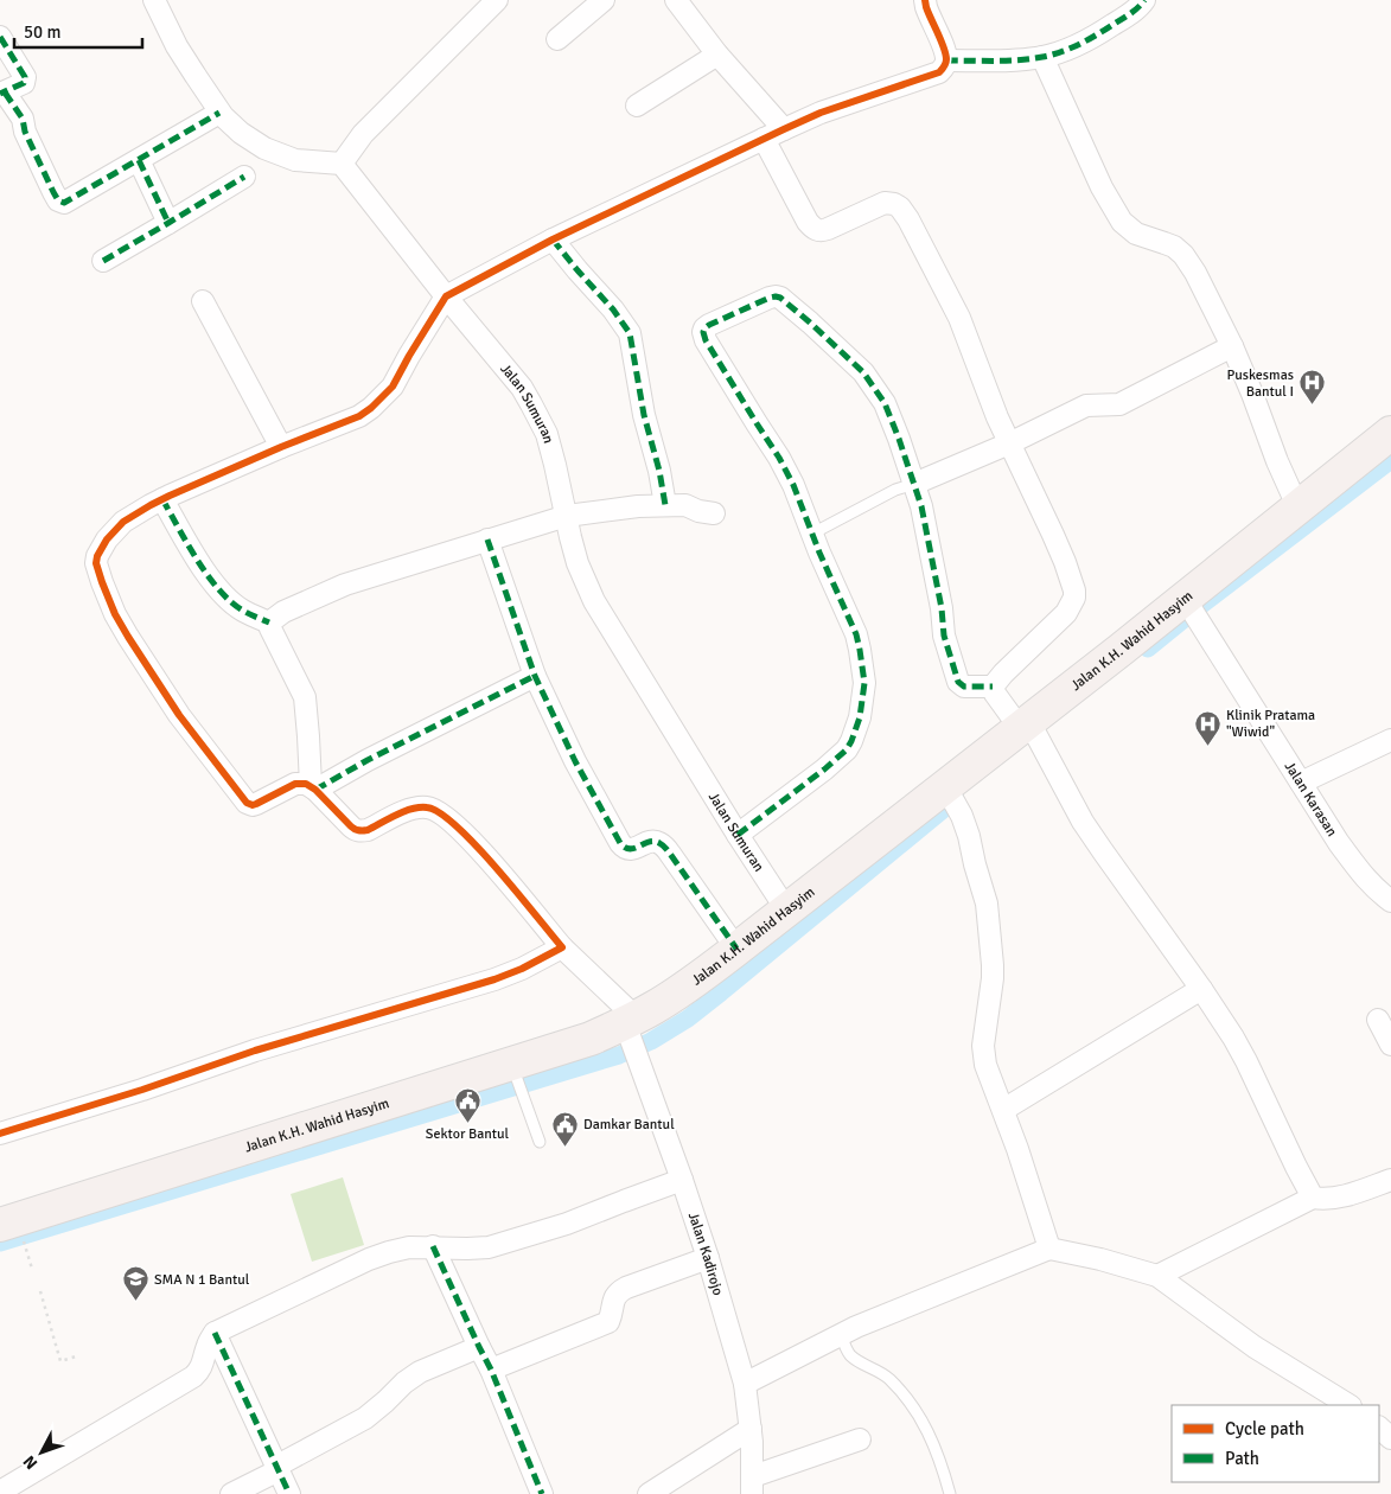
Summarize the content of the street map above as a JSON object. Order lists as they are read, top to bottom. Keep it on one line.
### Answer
{"streets":{"main road":["Jalan K.H. Wahid Hasyim"],"street":["Jalan Sumuran","Jalan Karasan","Jalan Kadirojo"]},"crossings":[["Jalan Sumuran","Jalan K.H. Wahid Hasyim"],["Jalan K.H. Wahid Hasyim","Jalan Karasan"],["Jalan K.H. Wahid Hasyim","Jalan Kadirojo"]],"places":{"hospital":["Puskesmas Bantul I","Klinik Pratama \"Wiwid\""],"public building":["Sektor Bantul","Damkar Bantul"],"school or university":["SMA N 1 Bantul"]},"legend":["Cycle path","Path"],"scale_bar":"50 m","north":"bottom left"}
